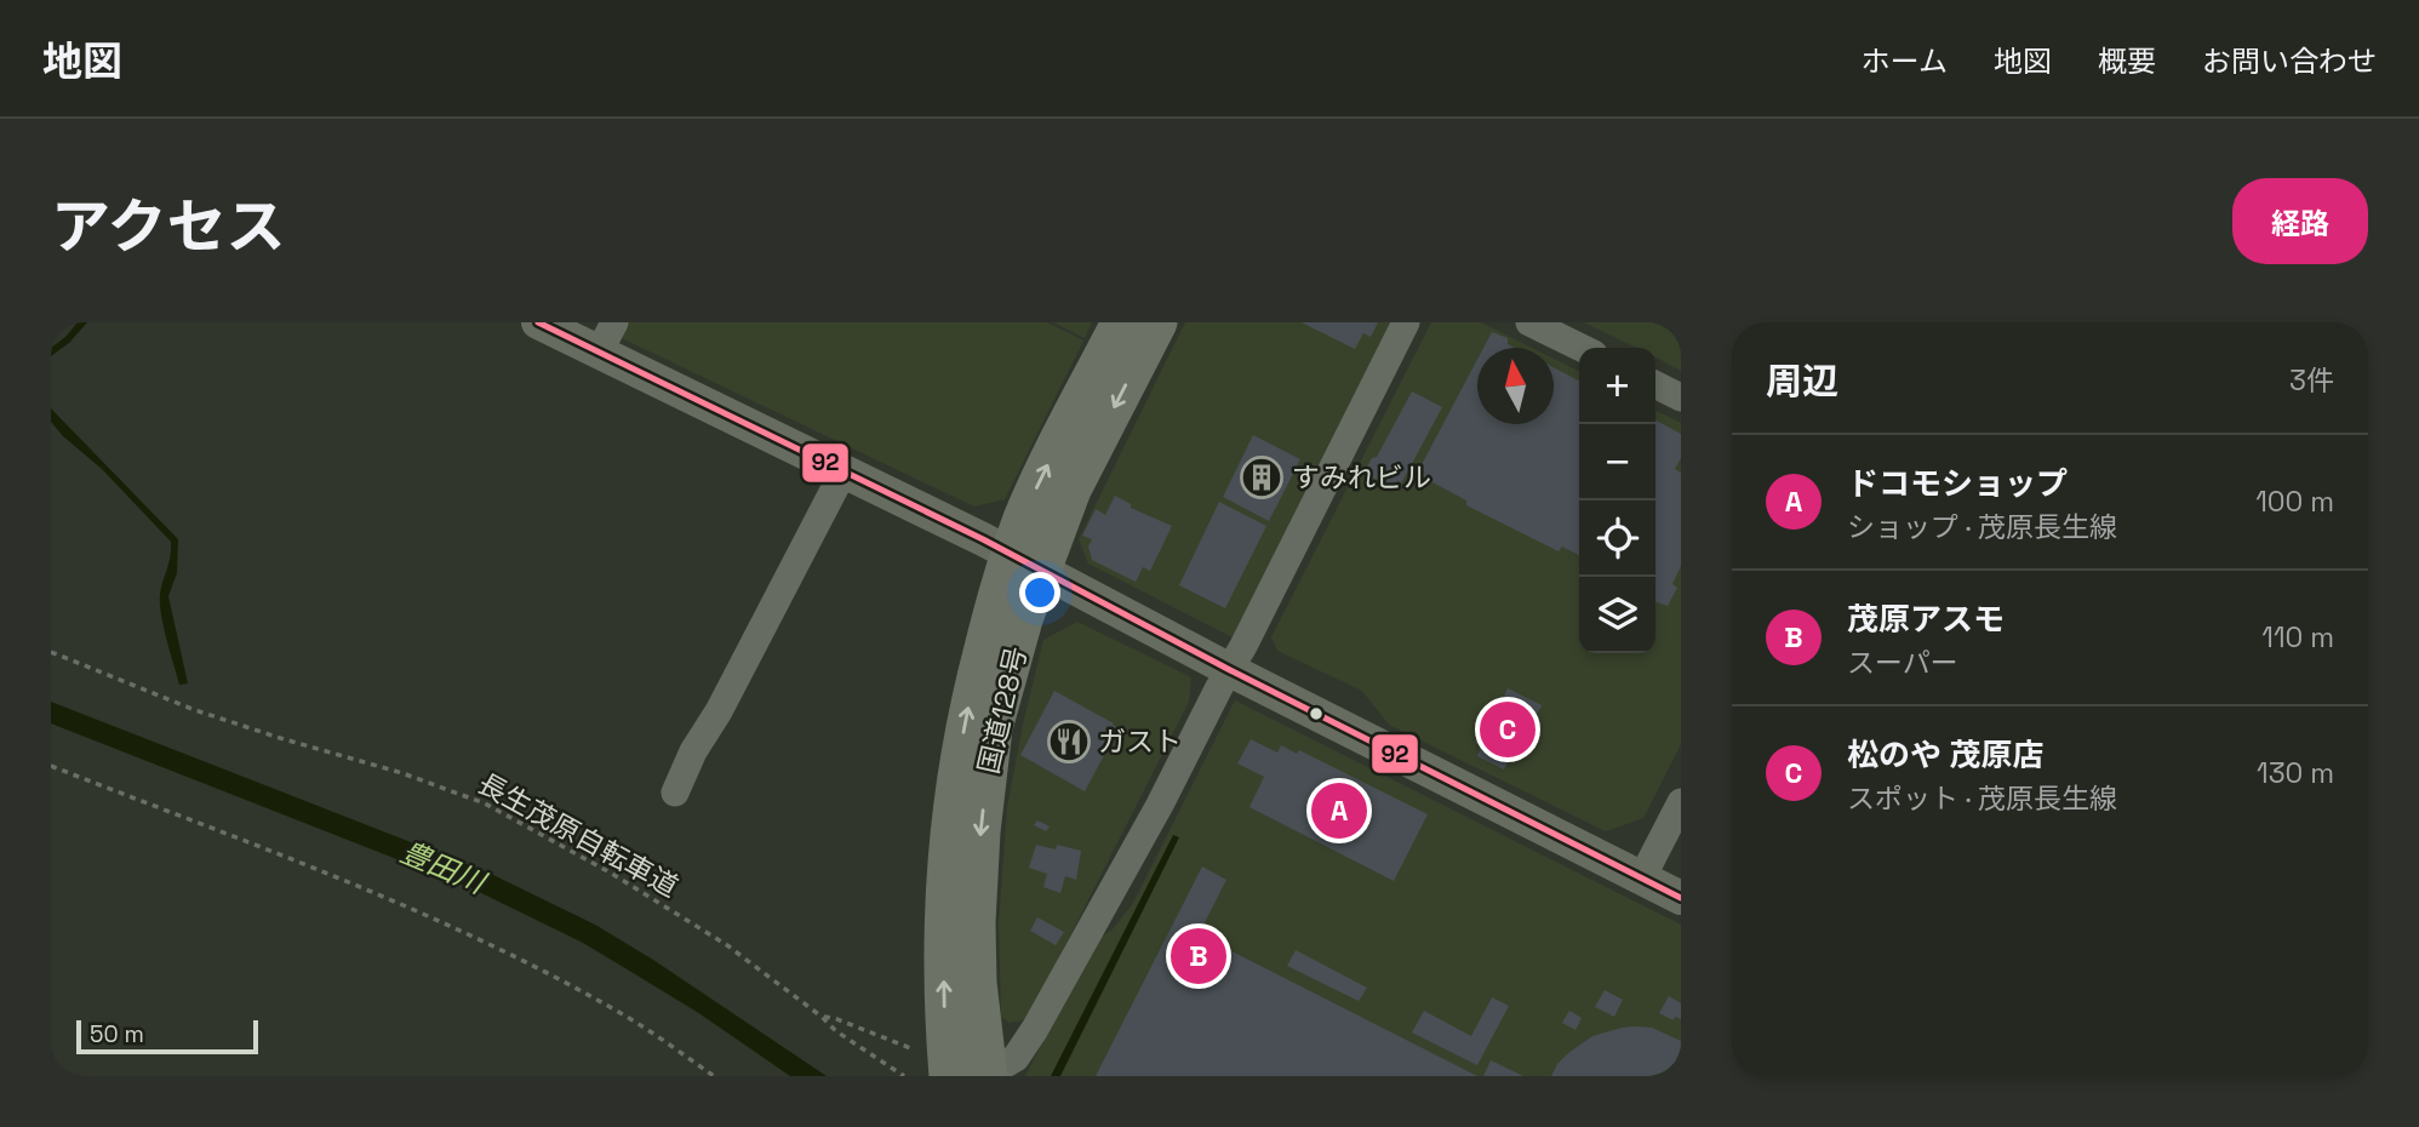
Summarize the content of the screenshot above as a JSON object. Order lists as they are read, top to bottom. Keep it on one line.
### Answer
{"streets":{"highway":["国道128号"],"path":["長生茂原自転車道"]},"water":["豊田川"],"places":{"building":["すみれビル"],"restaurant":["ガスト"]},"lines":["transit line 92"],"scale_bar":"50 m","north":"top","page":{"header":"地図","nav":["ホーム","地図","概要","お問い合わせ"],"title":"アクセス","buttons":"経路","heading":["周辺","3件"],"map_buttons":["+","−"],"list":[{"mark":"A","name":"ドコモショップ","note":"ショップ · 茂原長生線","value":"100 m"},{"mark":"B","name":"茂原アスモ","note":"スーパー","value":"110 m"},{"mark":"C","name":"松のや 茂原店","note":"スポット · 茂原長生線","value":"130 m"}],"pins":["C","A","B"],"scale":"50 m"}}
